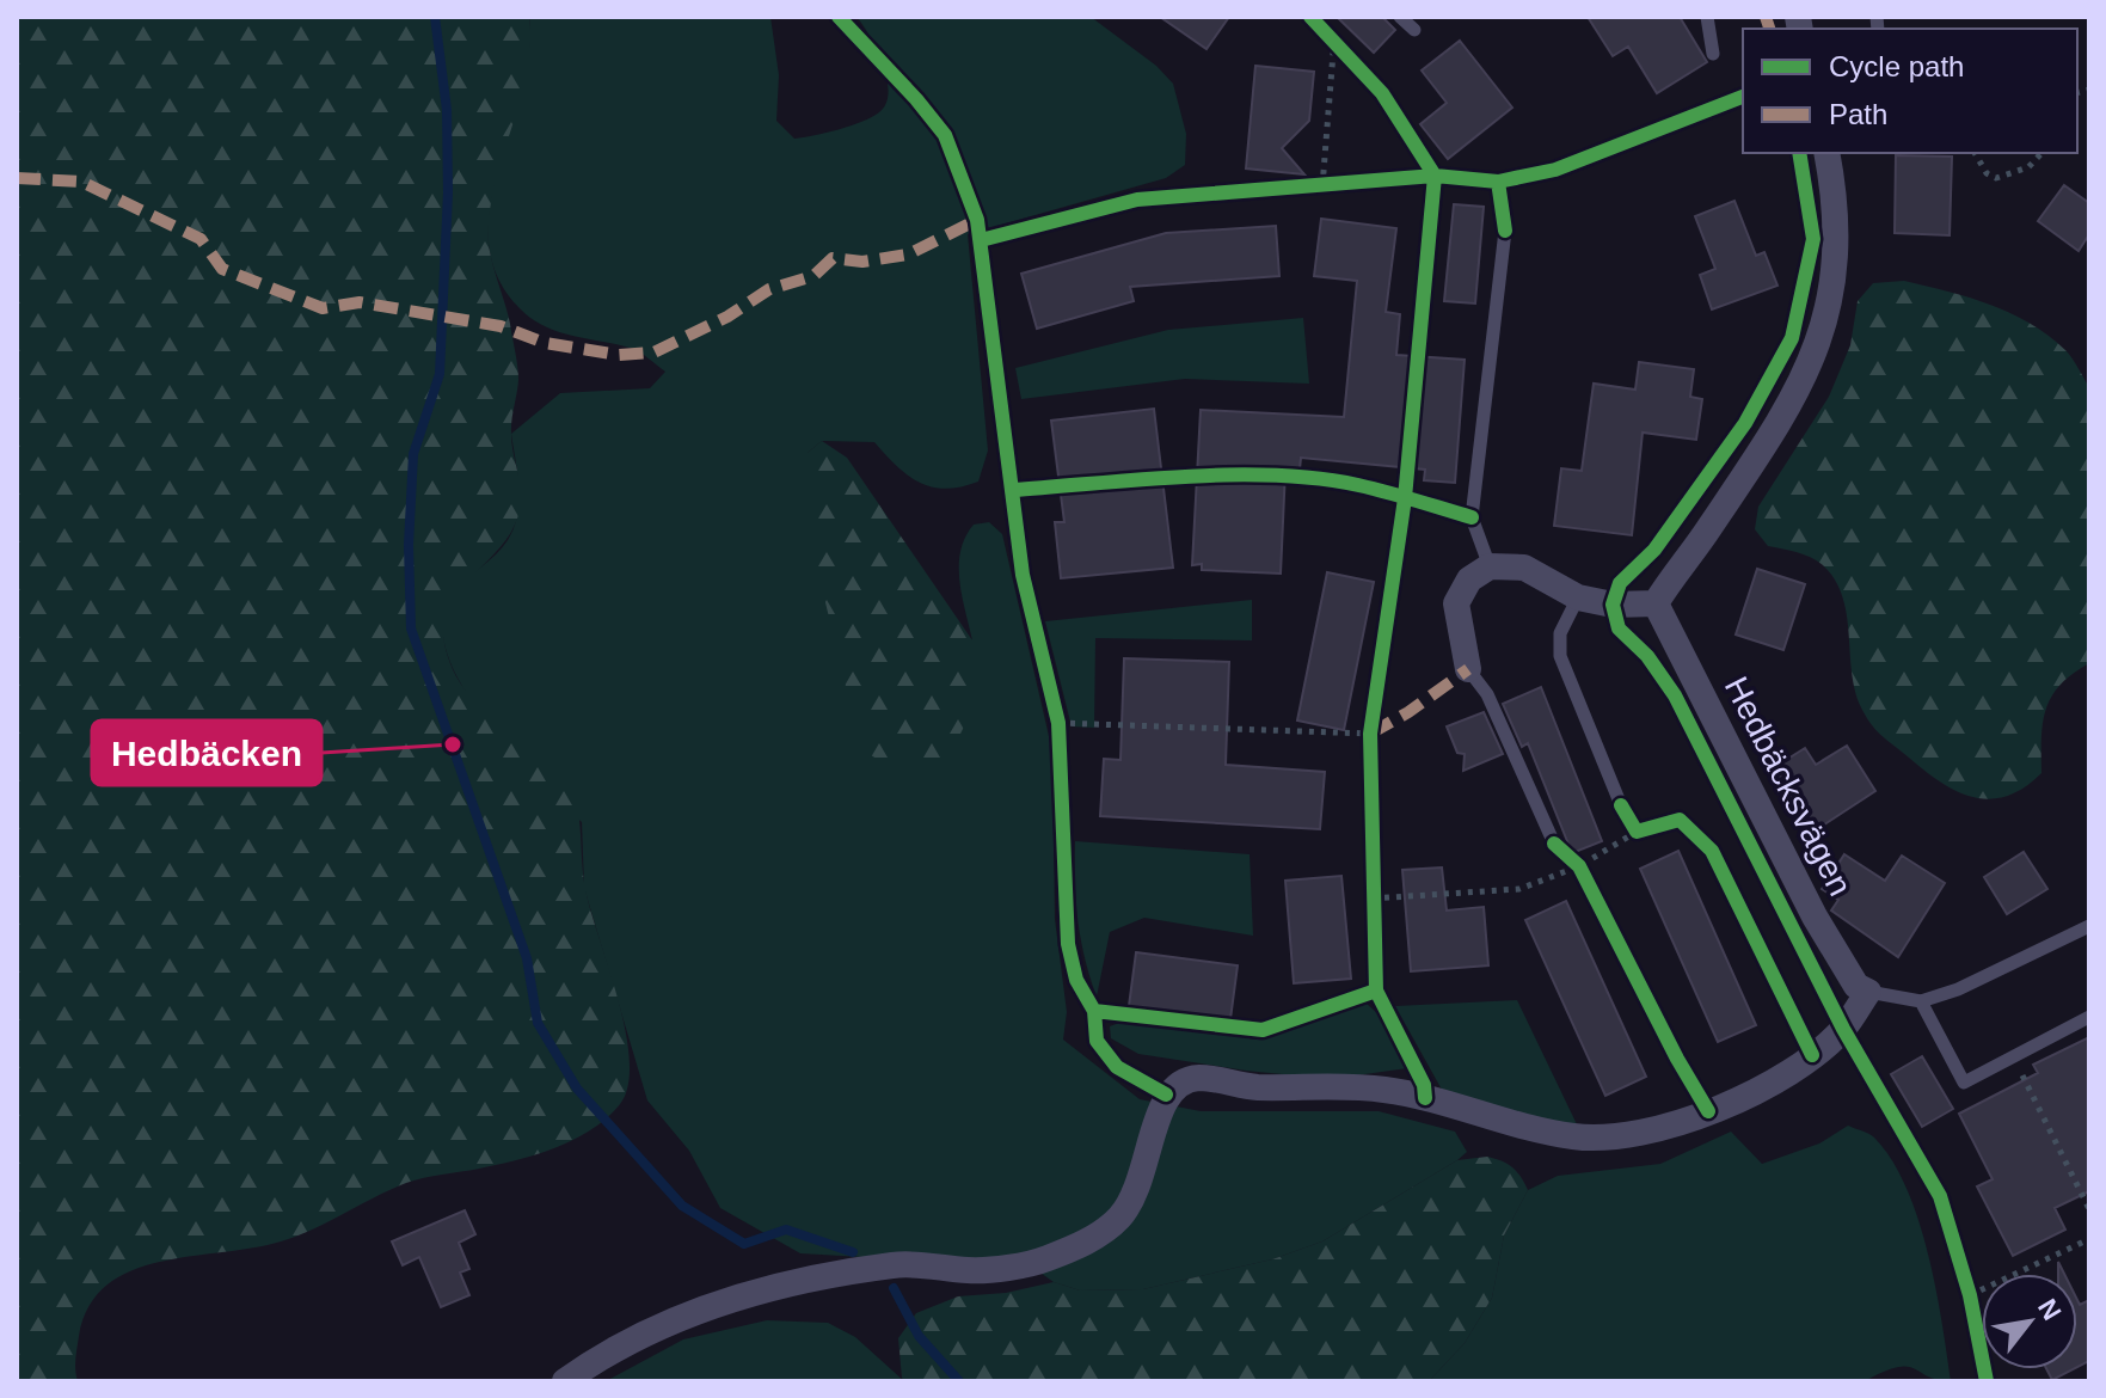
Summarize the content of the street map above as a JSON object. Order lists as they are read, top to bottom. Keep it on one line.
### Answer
{"streets":{"street":["Hedbäcksvägen"]},"places":["Hedbäcken"],"legend":["Cycle path","Path"],"north":"top right"}
